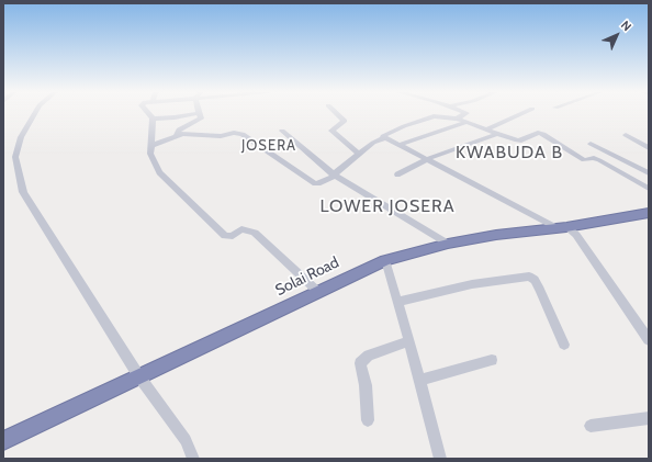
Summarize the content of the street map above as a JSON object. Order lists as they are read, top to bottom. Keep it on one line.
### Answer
{"streets":{"highway":["Solai Road"]},"districts":["JOSERA","KWABUDA B","LOWER JOSERA"],"north":"top right"}
